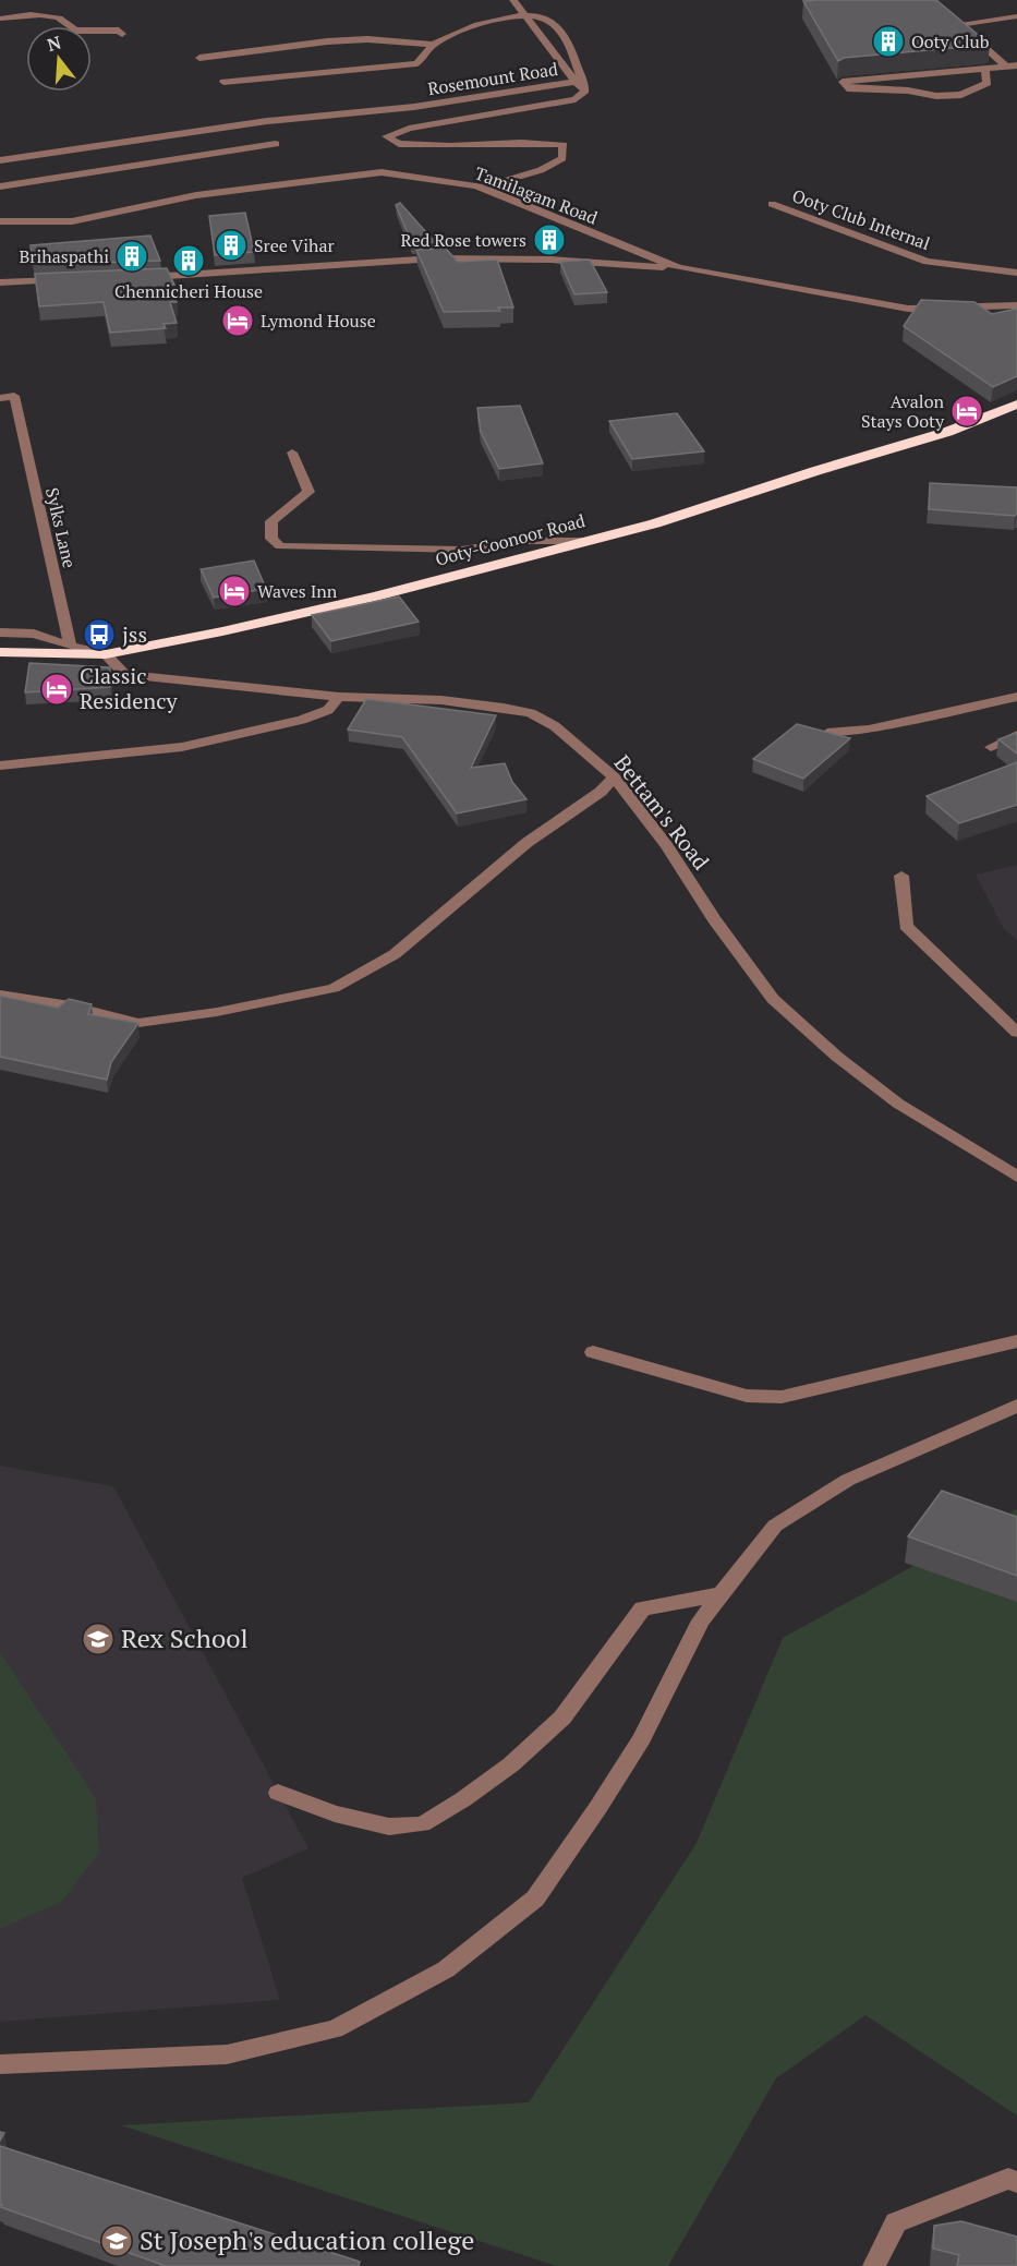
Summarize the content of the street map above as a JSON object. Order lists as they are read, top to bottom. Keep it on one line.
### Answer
{"streets":{"highway":["Ooty-Coonoor Road"],"street":["Rosemount Road","Tamilagam Road","Ooty Club Internal","Sylks Lane","Bettam's Road"]},"crossings":[["Rosemount Road","Tamilagam Road"],["Ooty-Coonoor Road","Bettam's Road"]],"places":{"building":["Ooty Club","Red Rose towers","Sree Vihar","Brihaspathi","Chennicheri House"],"hotel":["Lymond House","Avalon Stays Ooty","Waves Inn","Classic Residency"],"bus stop":["jss"],"school or university":["Rex School","St Joseph's education college"]},"north":"top"}
